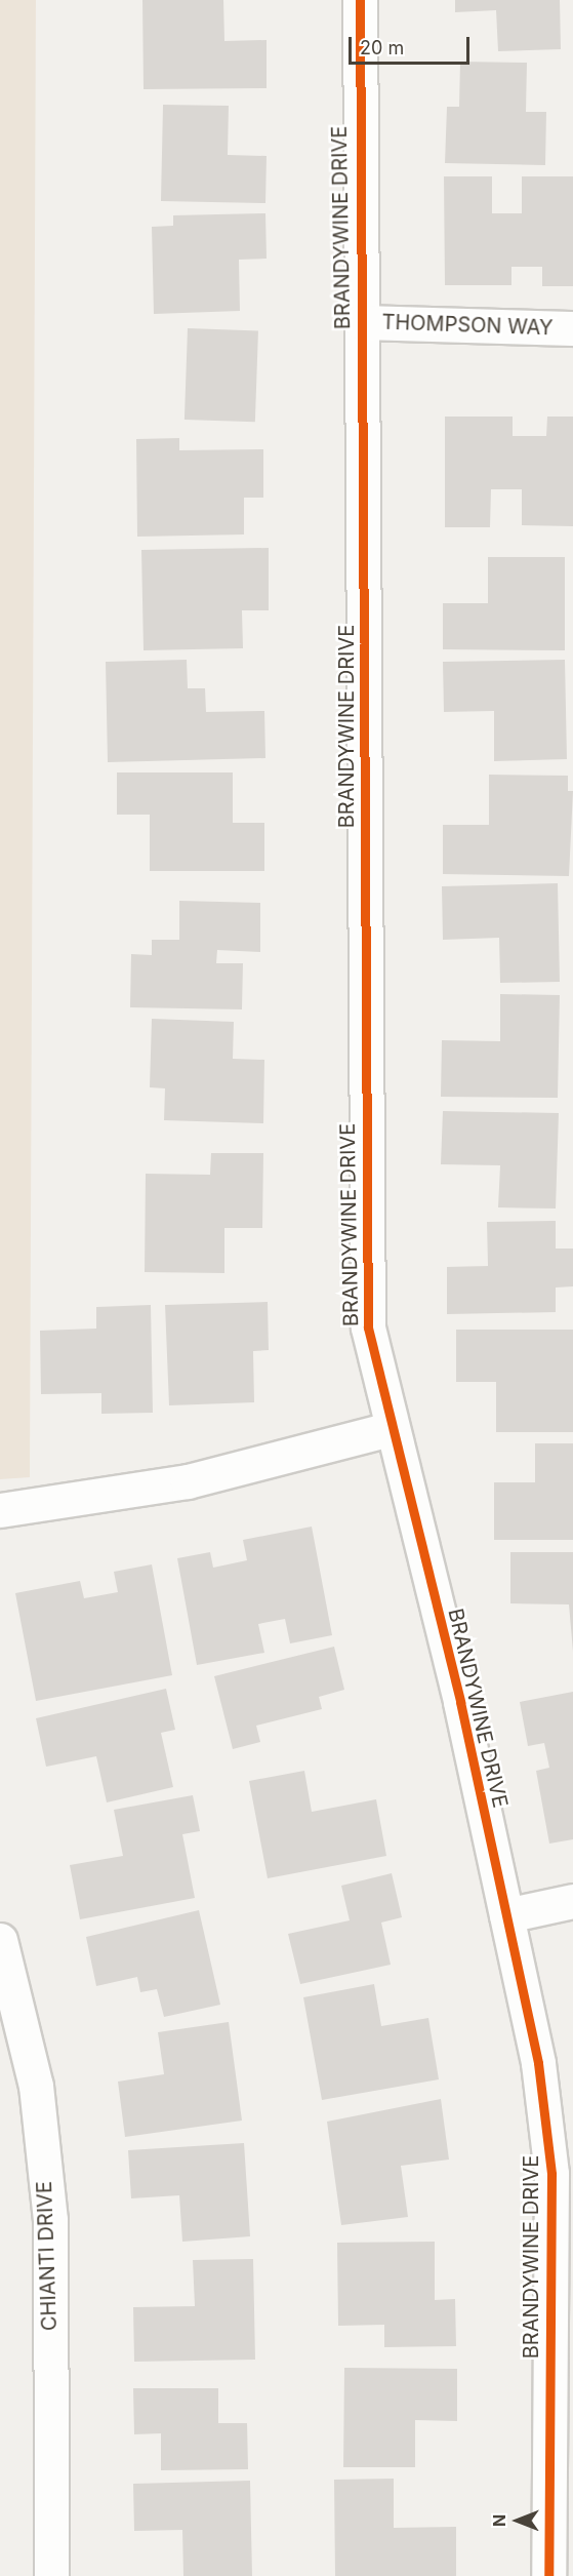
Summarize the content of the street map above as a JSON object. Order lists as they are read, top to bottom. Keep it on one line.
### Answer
{"streets":{"street":["BRANDYWINE DRIVE","THOMPSON WAY","CHIANTI DRIVE"]},"crossings":[["BRANDYWINE DRIVE","THOMPSON WAY"]],"scale_bar":"20 m","north":"left"}
